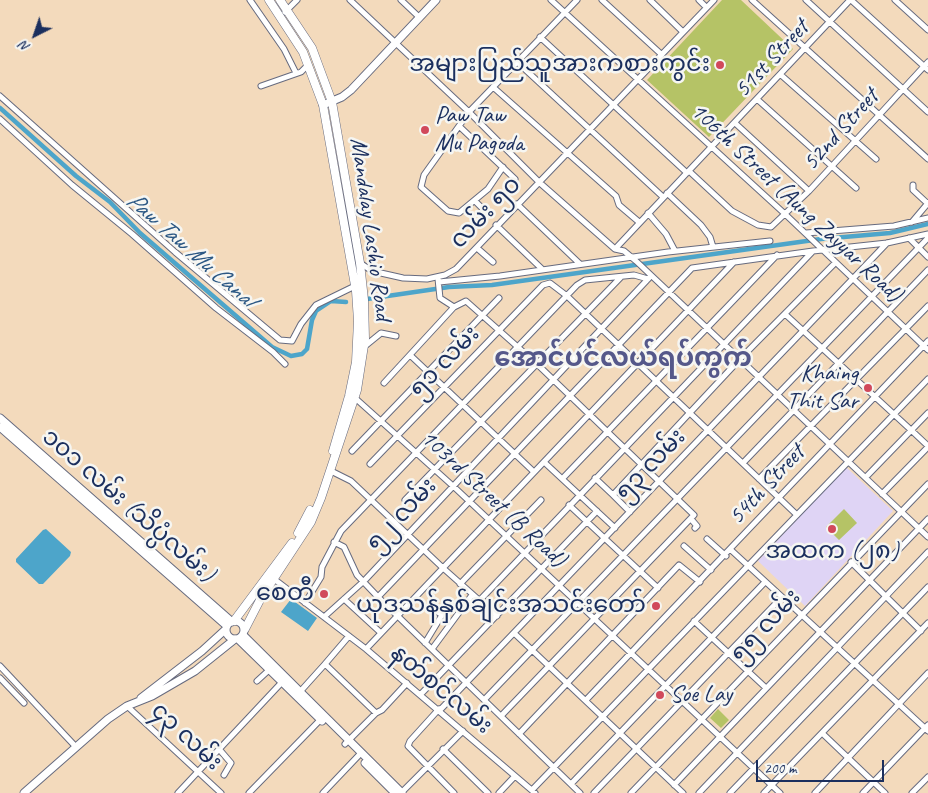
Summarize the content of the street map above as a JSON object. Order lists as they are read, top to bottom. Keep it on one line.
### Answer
{"streets":{"highway":["Mandalay Lashio Road"],"main road":["၁၀၁ လမ်း (သိပ္ပံလမ်း)"],"street":["51st Street","52nd Street","106th Street (Aung Zayyar Road)","လမ်း ၅၀","၅၁ လမ်း","၅၃ လမ်း","54th Street","103rd Street (B Road)","၅၂ လမ်း","၅၅ လမ်း","နတ်စင်လမ်း","၄၃ လမ်း"]},"crossings":[["51st Street","52nd Street"],["51st Street","106th Street (Aung Zayyar Road)"],["52nd Street","106th Street (Aung Zayyar Road)"],["106th Street (Aung Zayyar Road)","လမ်း ၅၀"],["106th Street (Aung Zayyar Road)","၅၃ လမ်း"],["106th Street (Aung Zayyar Road)","54th Street"],["လမ်း ၅၀","Mandalay Lashio Road"],["Mandalay Lashio Road","103rd Street (B Road)"],["Mandalay Lashio Road","နတ်စင်လမ်း"],["၅၁ လမ်း","103rd Street (B Road)"],["၅၃ လမ်း","103rd Street (B Road)"],["၅၃ လမ်း","နတ်စင်လမ်း"],["54th Street","103rd Street (B Road)"],["103rd Street (B Road)","၅၂ လမ်း"],["103rd Street (B Road)","၅၅ လမ်း"],["၅၂ လမ်း","နတ်စင်လမ်း"]],"districts":["အောင်ပင်လယ်ရပ်ကွက်"],"water":["Paw Taw Mu Canal"],"places":["အများပြည်သူအားကစားကွင်း","Paw Taw Mu Pagoda","Khaing Thit Sar","အထက (၂၈)","စေတီ","ယုဒသန်နှစ်ချင်းအသင်းတော်","Soe Lay"],"scale_bar":"200 m","north":"bottom left"}
